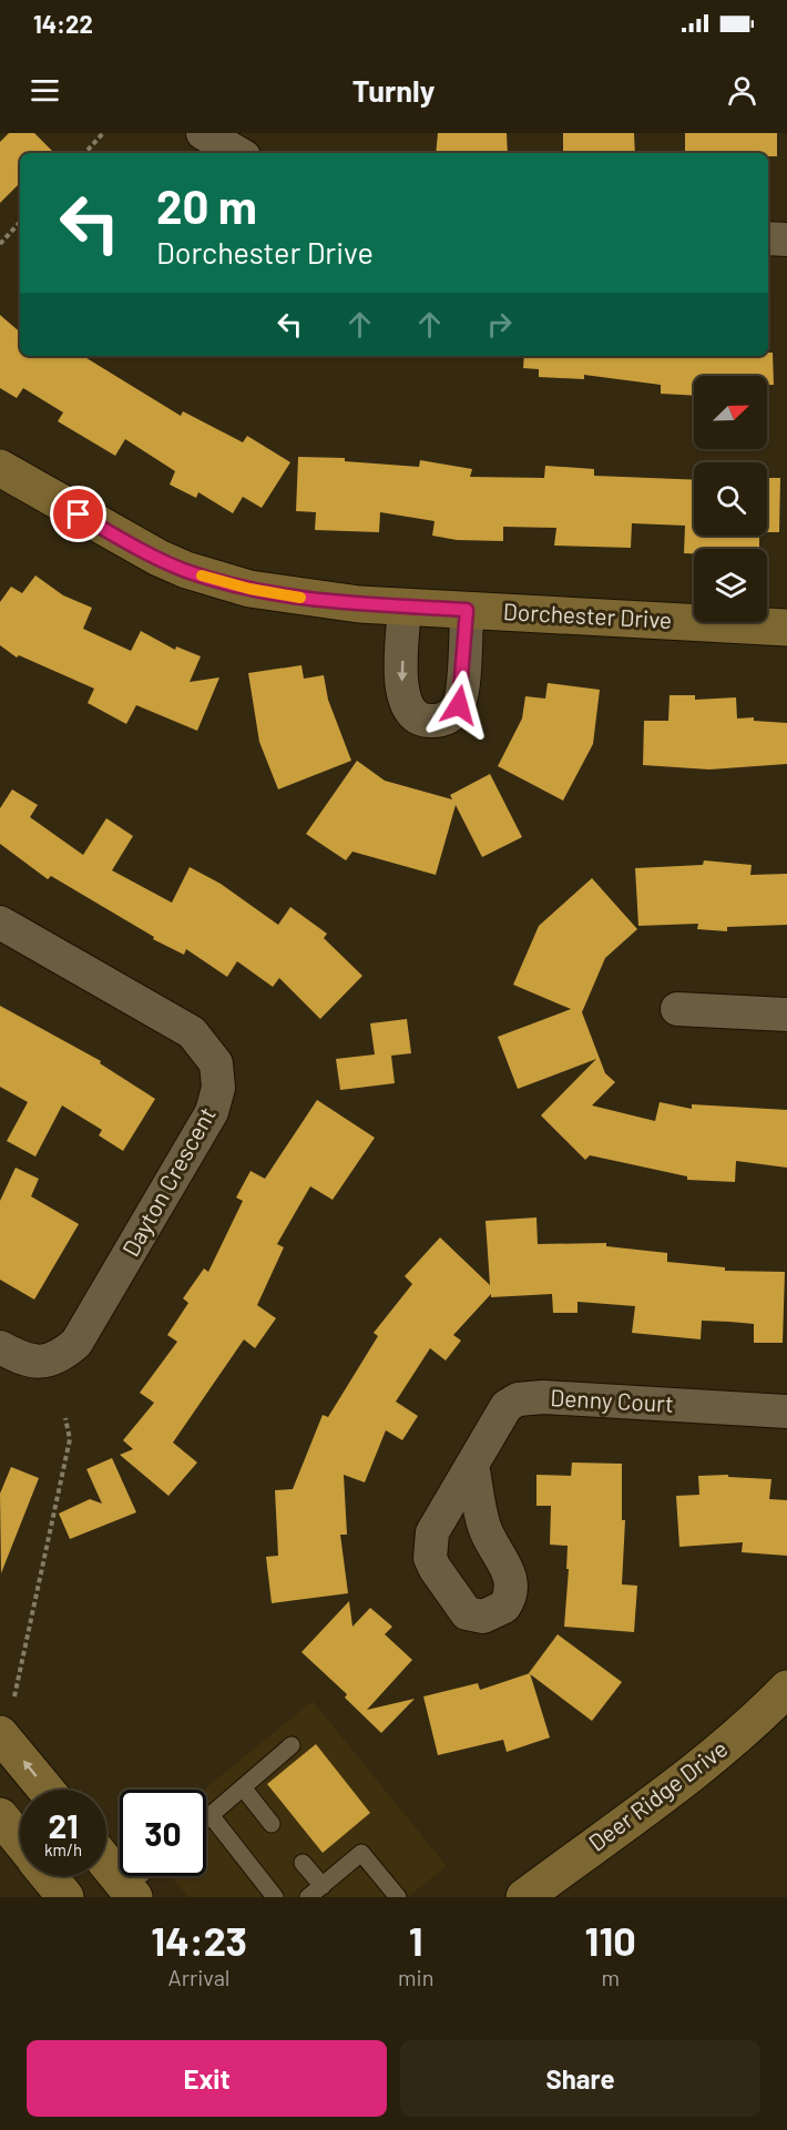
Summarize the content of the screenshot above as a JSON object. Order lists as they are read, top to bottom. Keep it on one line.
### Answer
{"streets":{"street":["Dorchester Drive","Dayton Crescent","Denny Court","Deer Ridge Drive"]},"north":"top right","page":{"status":"14:22","header":"Turnly","turn":["20 m","Dorchester Drive"],"speed":"21 km/h","limit":"30","eta":["14:23","Arrival","1","min","110","m"],"buttons":["Exit","Share"]}}
